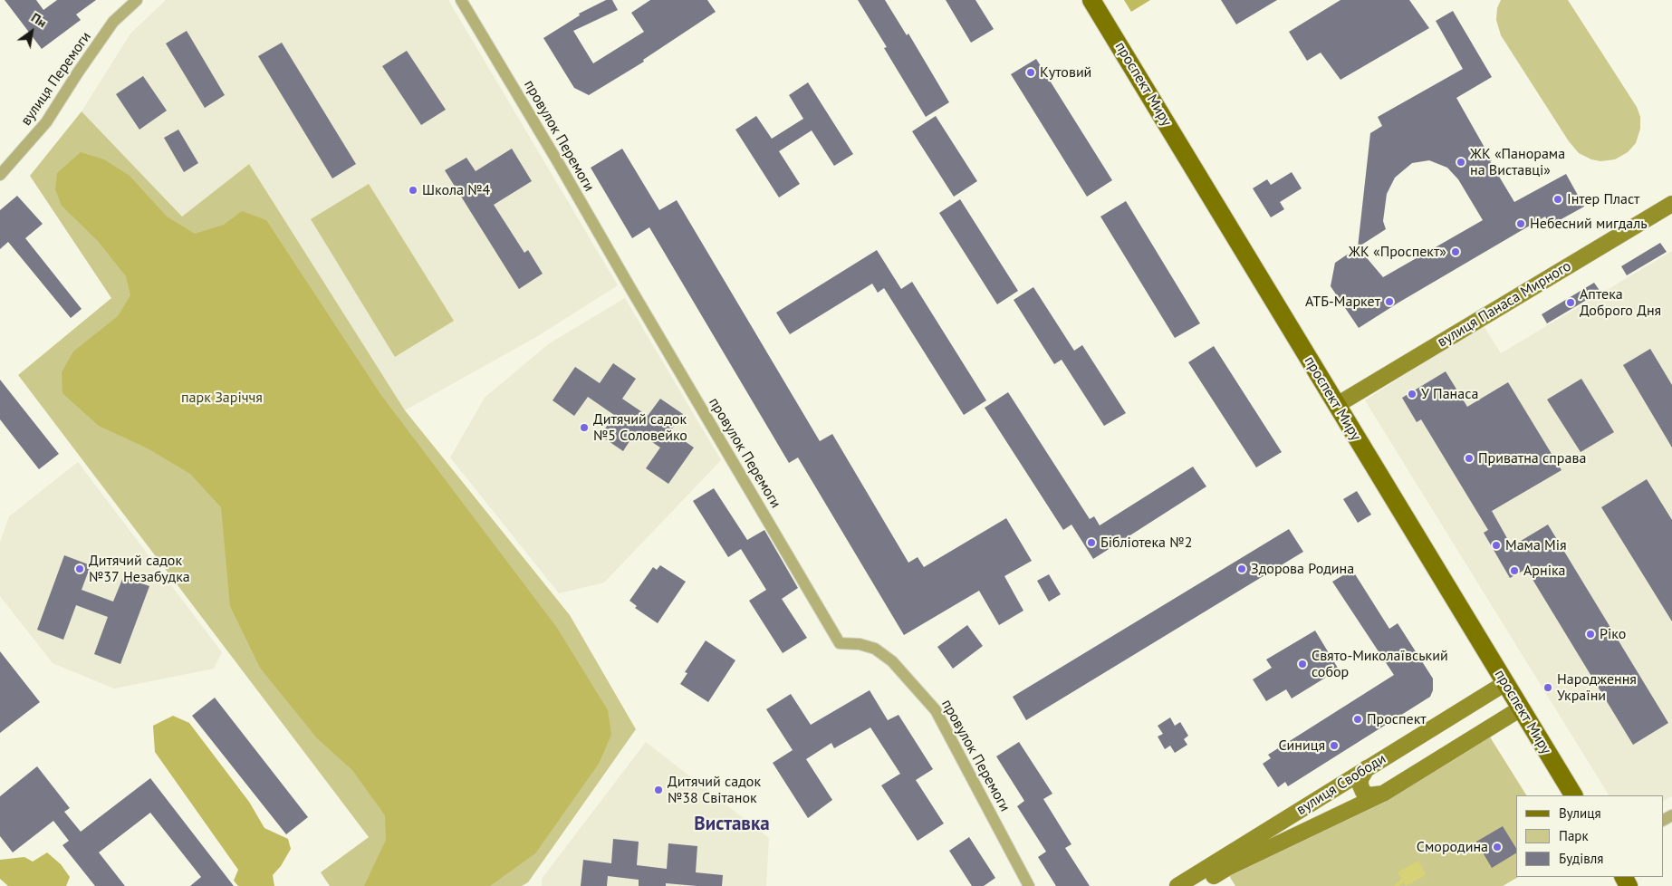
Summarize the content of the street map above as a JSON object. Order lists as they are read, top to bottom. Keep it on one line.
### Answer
{"streets":{"main road":["проспект Миру","вулиця Панаса Мирного","вулиця Свободи"],"street":["вулиця Перемоги","провулок Перемоги"]},"crossings":[["проспект Миру","вулиця Панаса Мирного"],["проспект Миру","вулиця Свободи"]],"districts":["Виставка"],"parks":["парк Заріччя"],"places":["Кутовий","ЖК «Панорама на Виставці»","Школа №4","Інтер Пласт","Небесний мигдаль","ЖК «Проспект»","АТБ-Маркет","Аптека Доброго Дня","У Панаса","Дитячий садок №5 Соловейко","Приватна справа","Бібліотека №2","Мама Мія","Дитячий садок №37 Незабудка","Здорова Родина","Арніка","Ріко","Свято-Миколаївський собор","Народження України","Проспект","Синиця","Дитячий садок №38 Світанок","Смородина"],"legend":["Вулиця","Парк","Будівля"],"north":"top right"}
